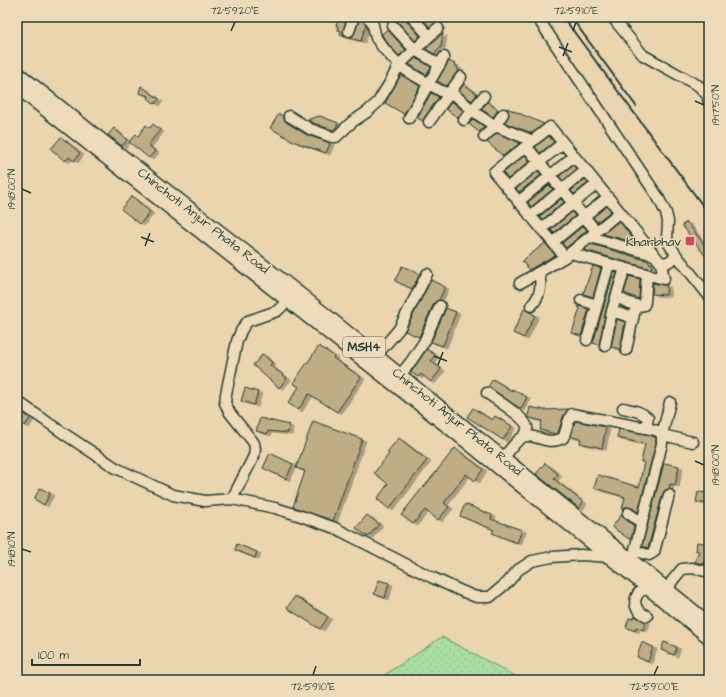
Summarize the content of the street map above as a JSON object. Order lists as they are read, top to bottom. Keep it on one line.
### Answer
{"streets":{"main road":["Chinchoti Anjur Phata Road","MSH4"]},"places":{"transit":["Kharbhav"]},"scale_bar":"100 m","coordinates":["72°59'20\"E","72°59'10\"E","19°17'50\"N","19°18'00\"N","19°18'10\"N","72°59'00\"E"]}
